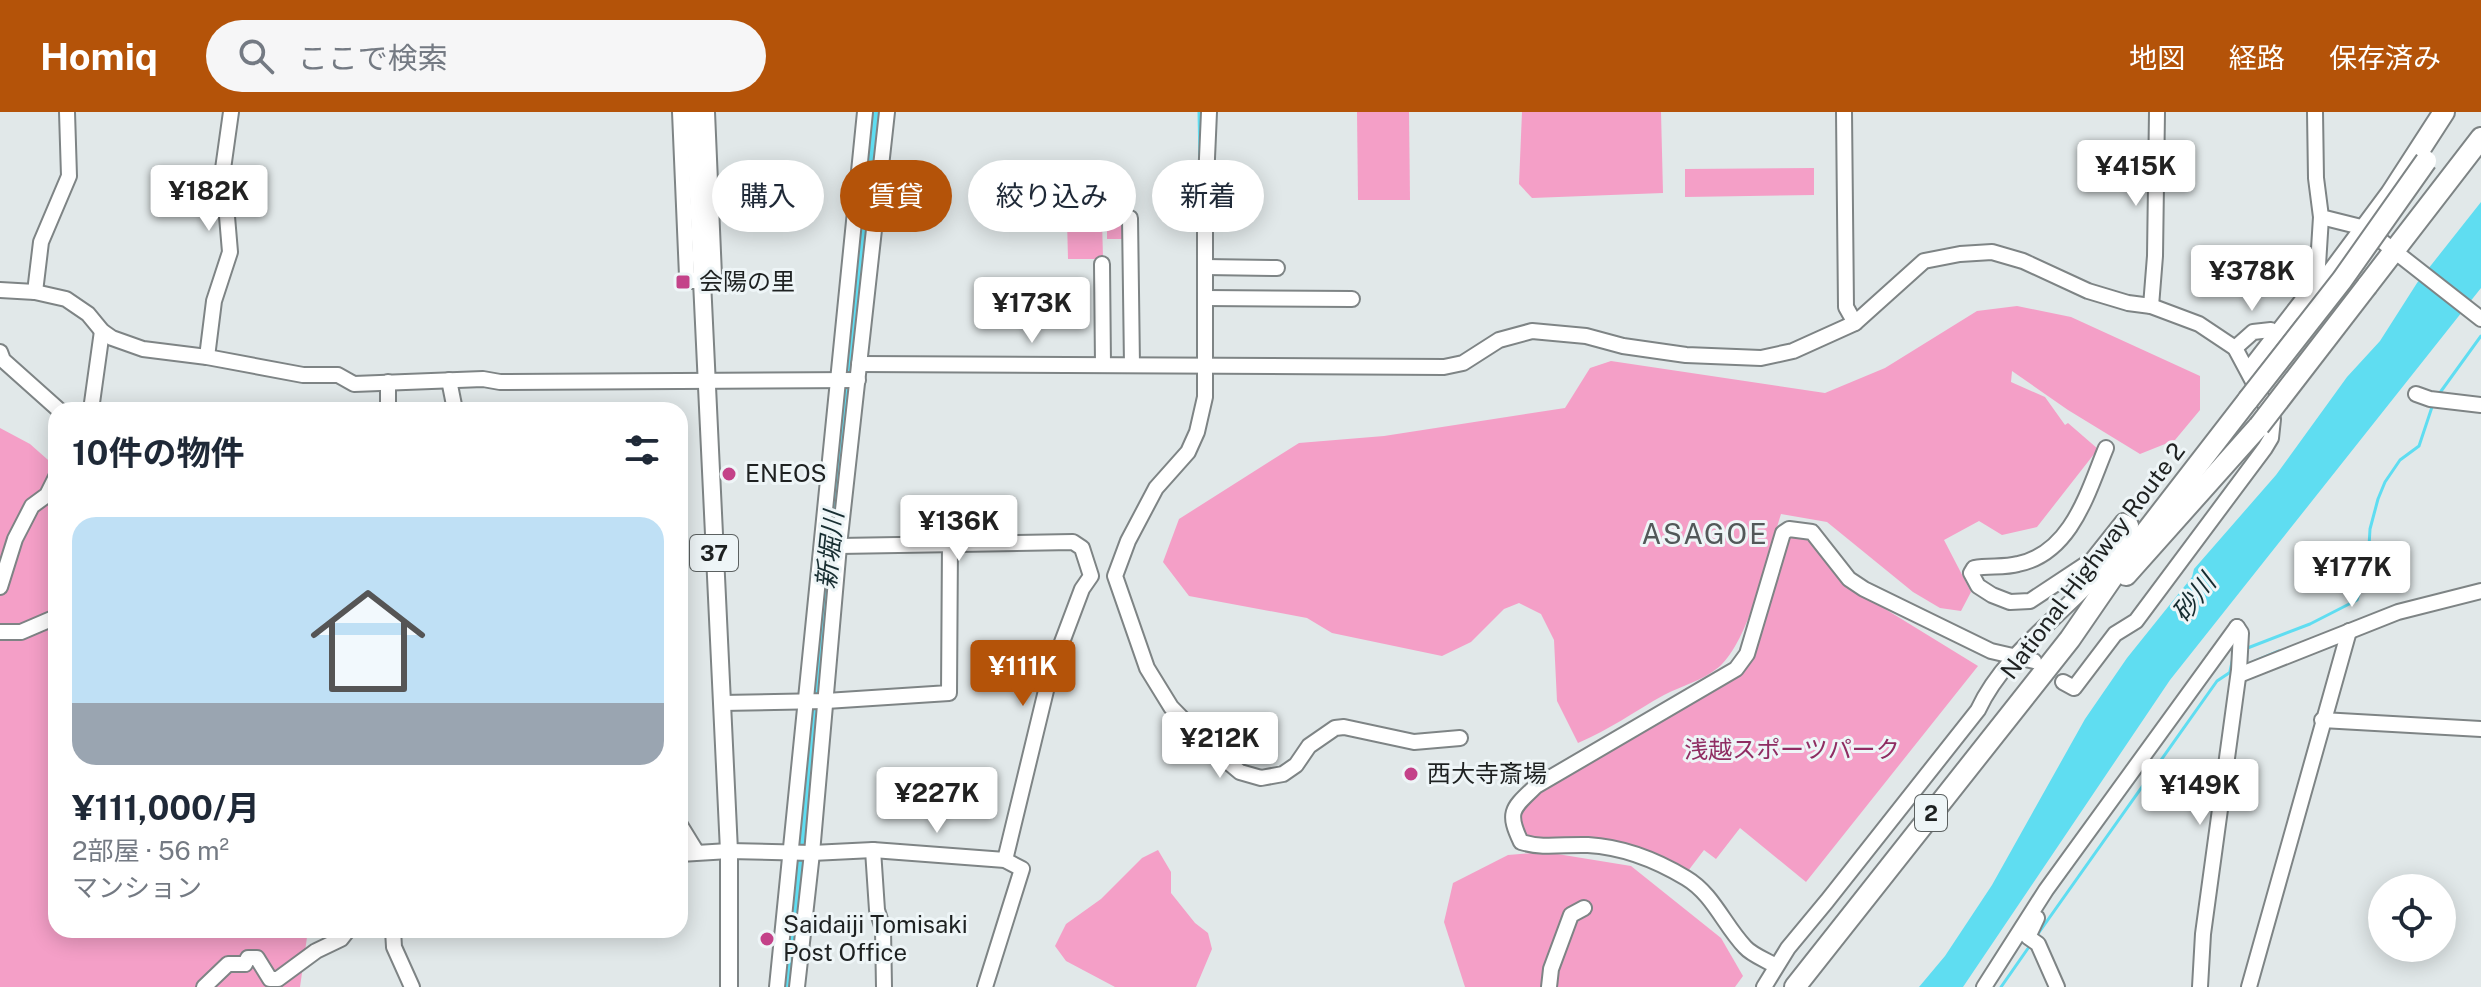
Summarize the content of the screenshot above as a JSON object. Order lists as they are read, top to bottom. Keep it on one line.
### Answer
{"streets":{"highway":["National Highway Route 2","2"],"main road":["37"]},"districts":["ASAGOE"],"water":["新堀川","砂川"],"parks":["浅越スポーツパーク"],"places":{"transit":["会陽の里"],"other":["ENEOS","西大寺斎場","Saidaiji Tomisaki Post Office"]},"page":{"header":"Homiq","search":"ここで検索","nav":["地図","経路","保存済み"],"price":["¥415K","¥182K","¥378K","¥173K","¥136K","¥177K","¥111K","¥212K","¥149K","¥227K"],"chip":["購入","賃貸","絞り込み","新着"],"heading":"10件の物件","list":[{"name":"¥111,000/月","note":"2部屋 · 56 m² · マンション"}]}}
